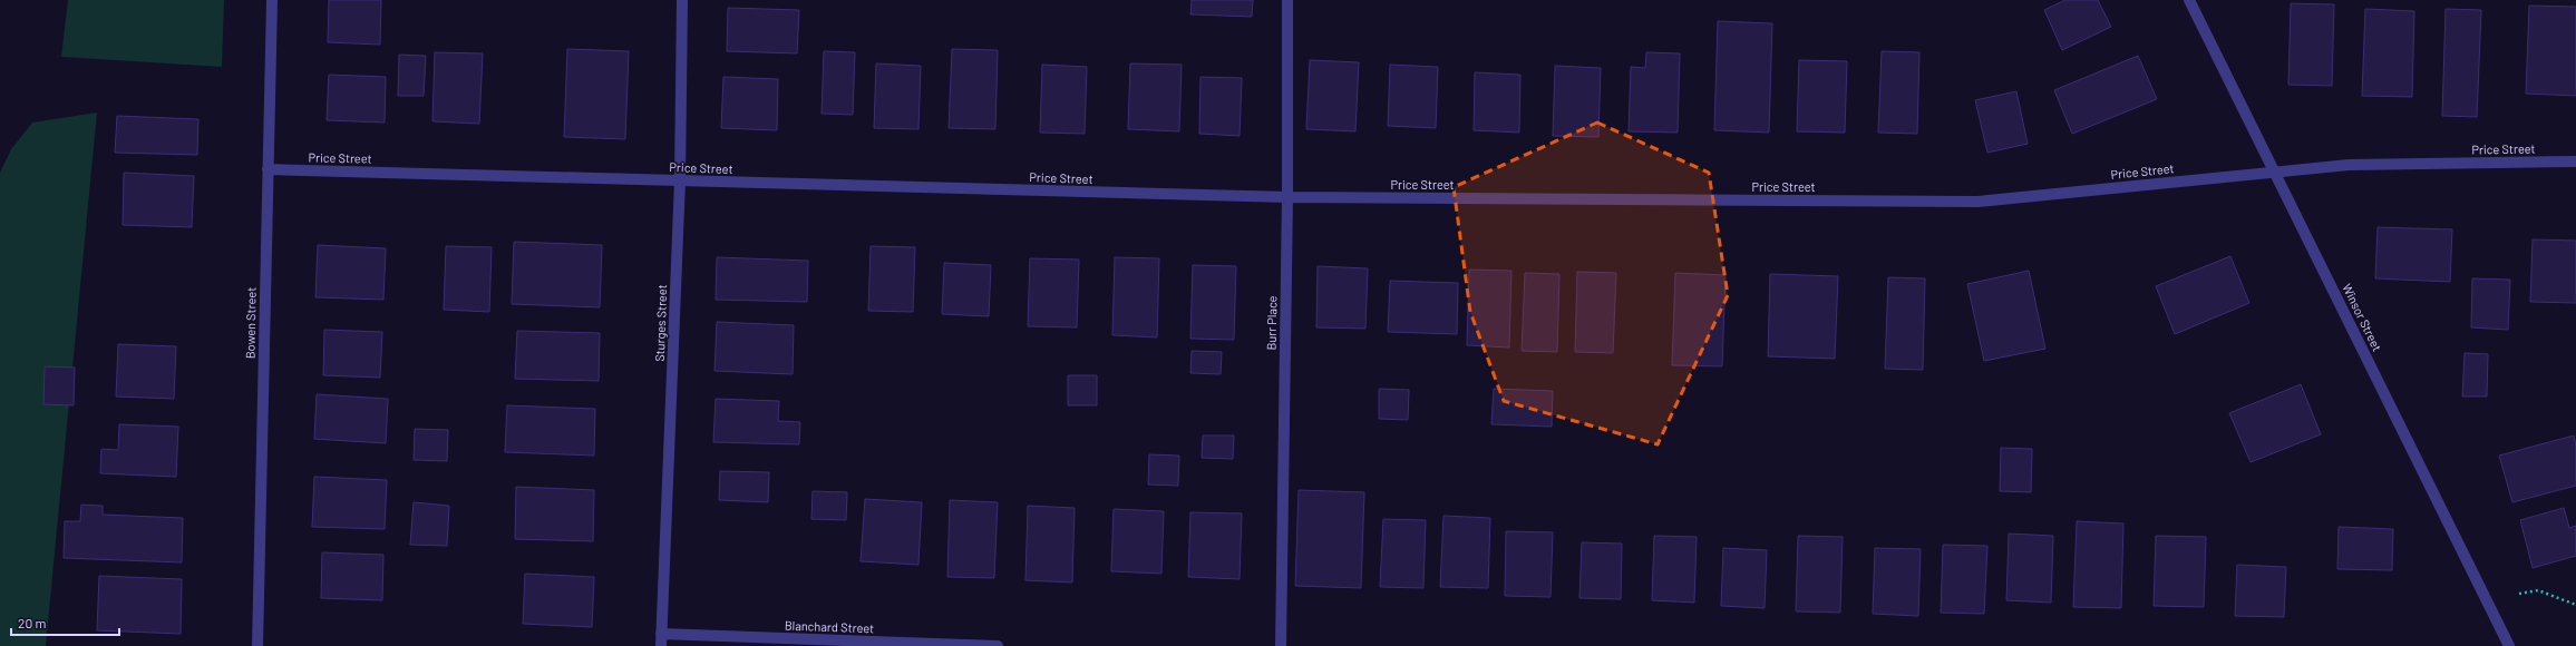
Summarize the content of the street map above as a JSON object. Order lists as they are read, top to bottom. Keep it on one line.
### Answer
{"streets":{"street":["Price Street","Winsor Street","Bowen Street","Sturges Street","Burr Place","Blanchard Street"]},"crossings":[["Price Street","Winsor Street"],["Price Street","Bowen Street"],["Price Street","Sturges Street"],["Price Street","Burr Place"],["Sturges Street","Blanchard Street"]],"scale_bar":"20 m"}
